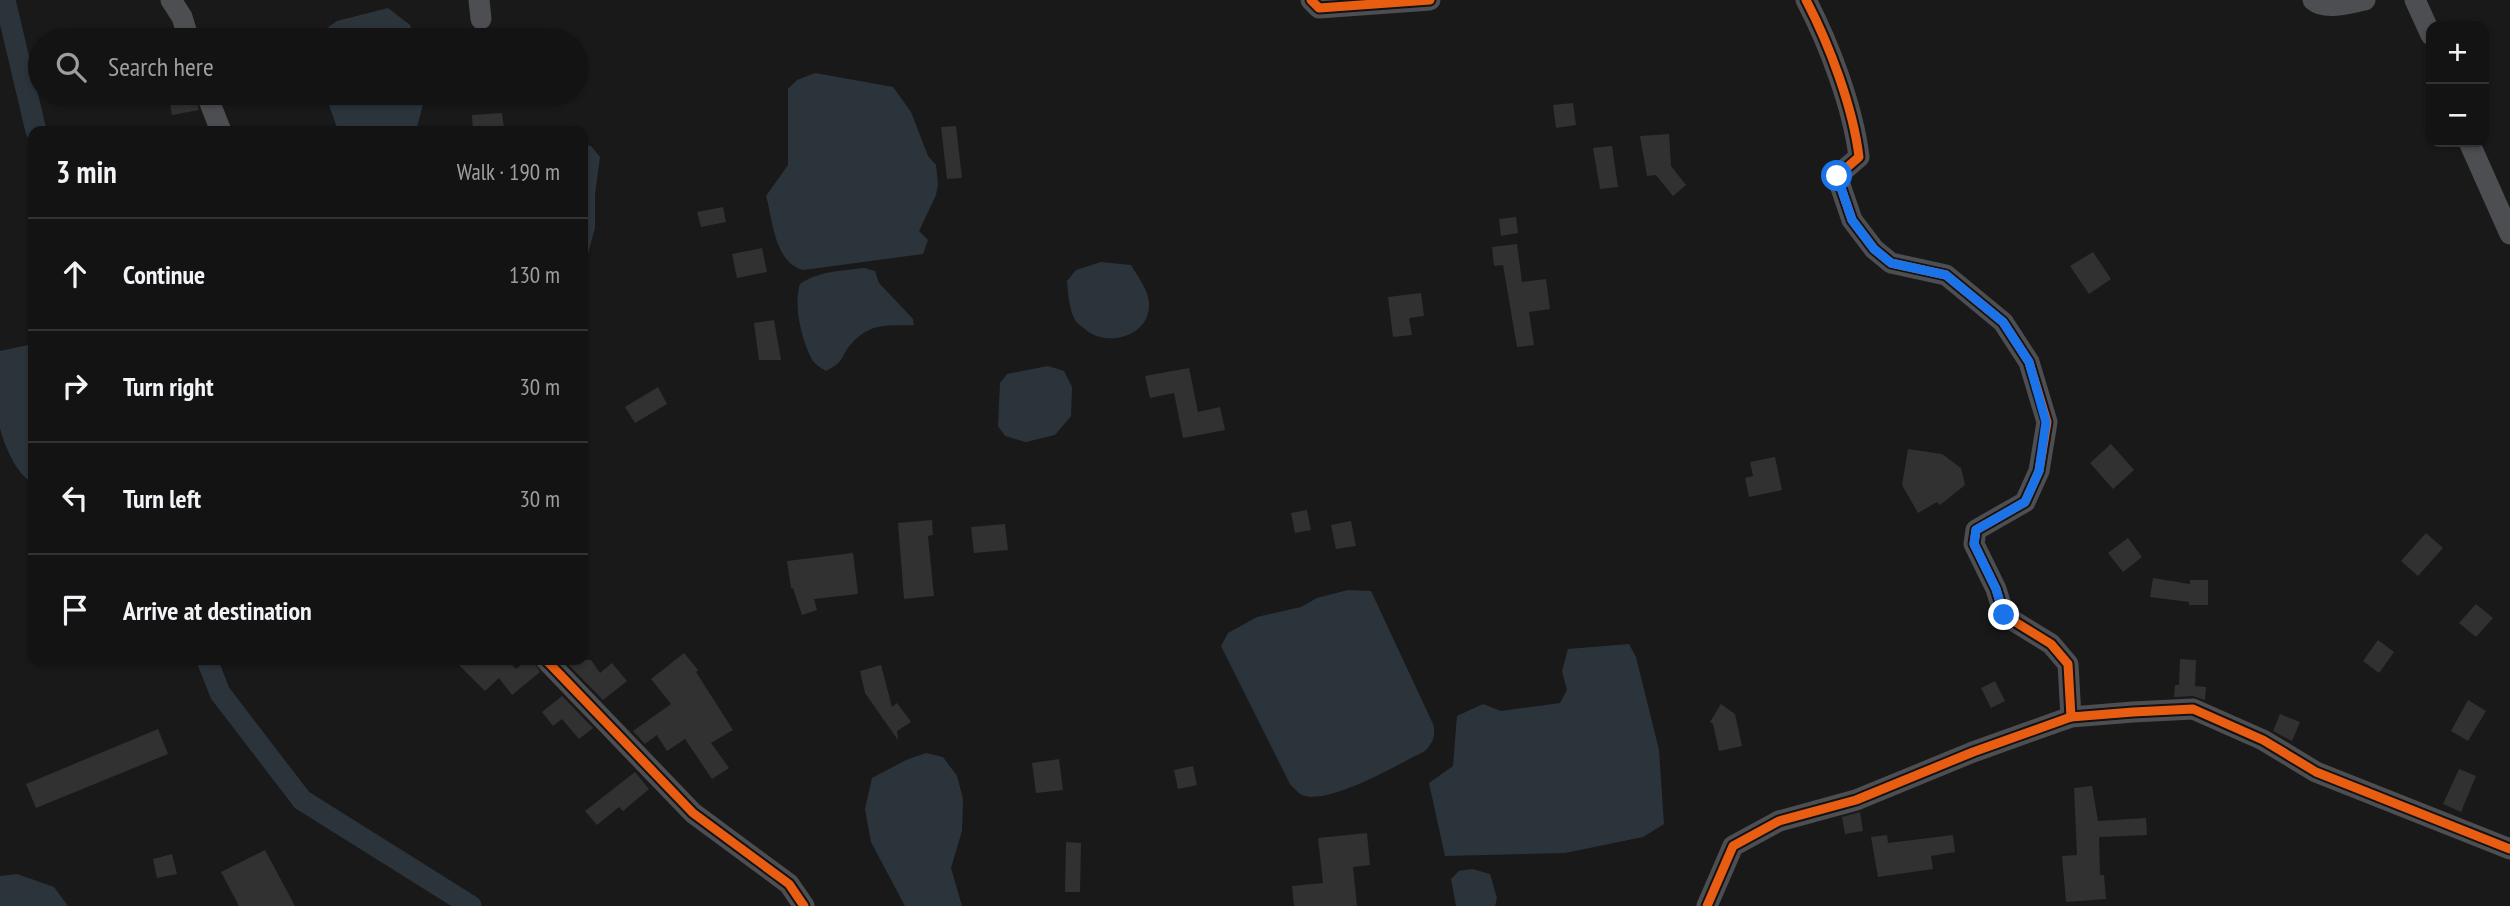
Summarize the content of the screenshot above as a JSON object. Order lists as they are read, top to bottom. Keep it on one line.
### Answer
{"page":{"map_buttons":["+","−"],"search":"Search here","heading":["3 min","Walk · 190 m"],"list":[["Continue","130 m"],["Turn right","30 m"],["Turn left","30 m"],"Arrive at destination"]}}
